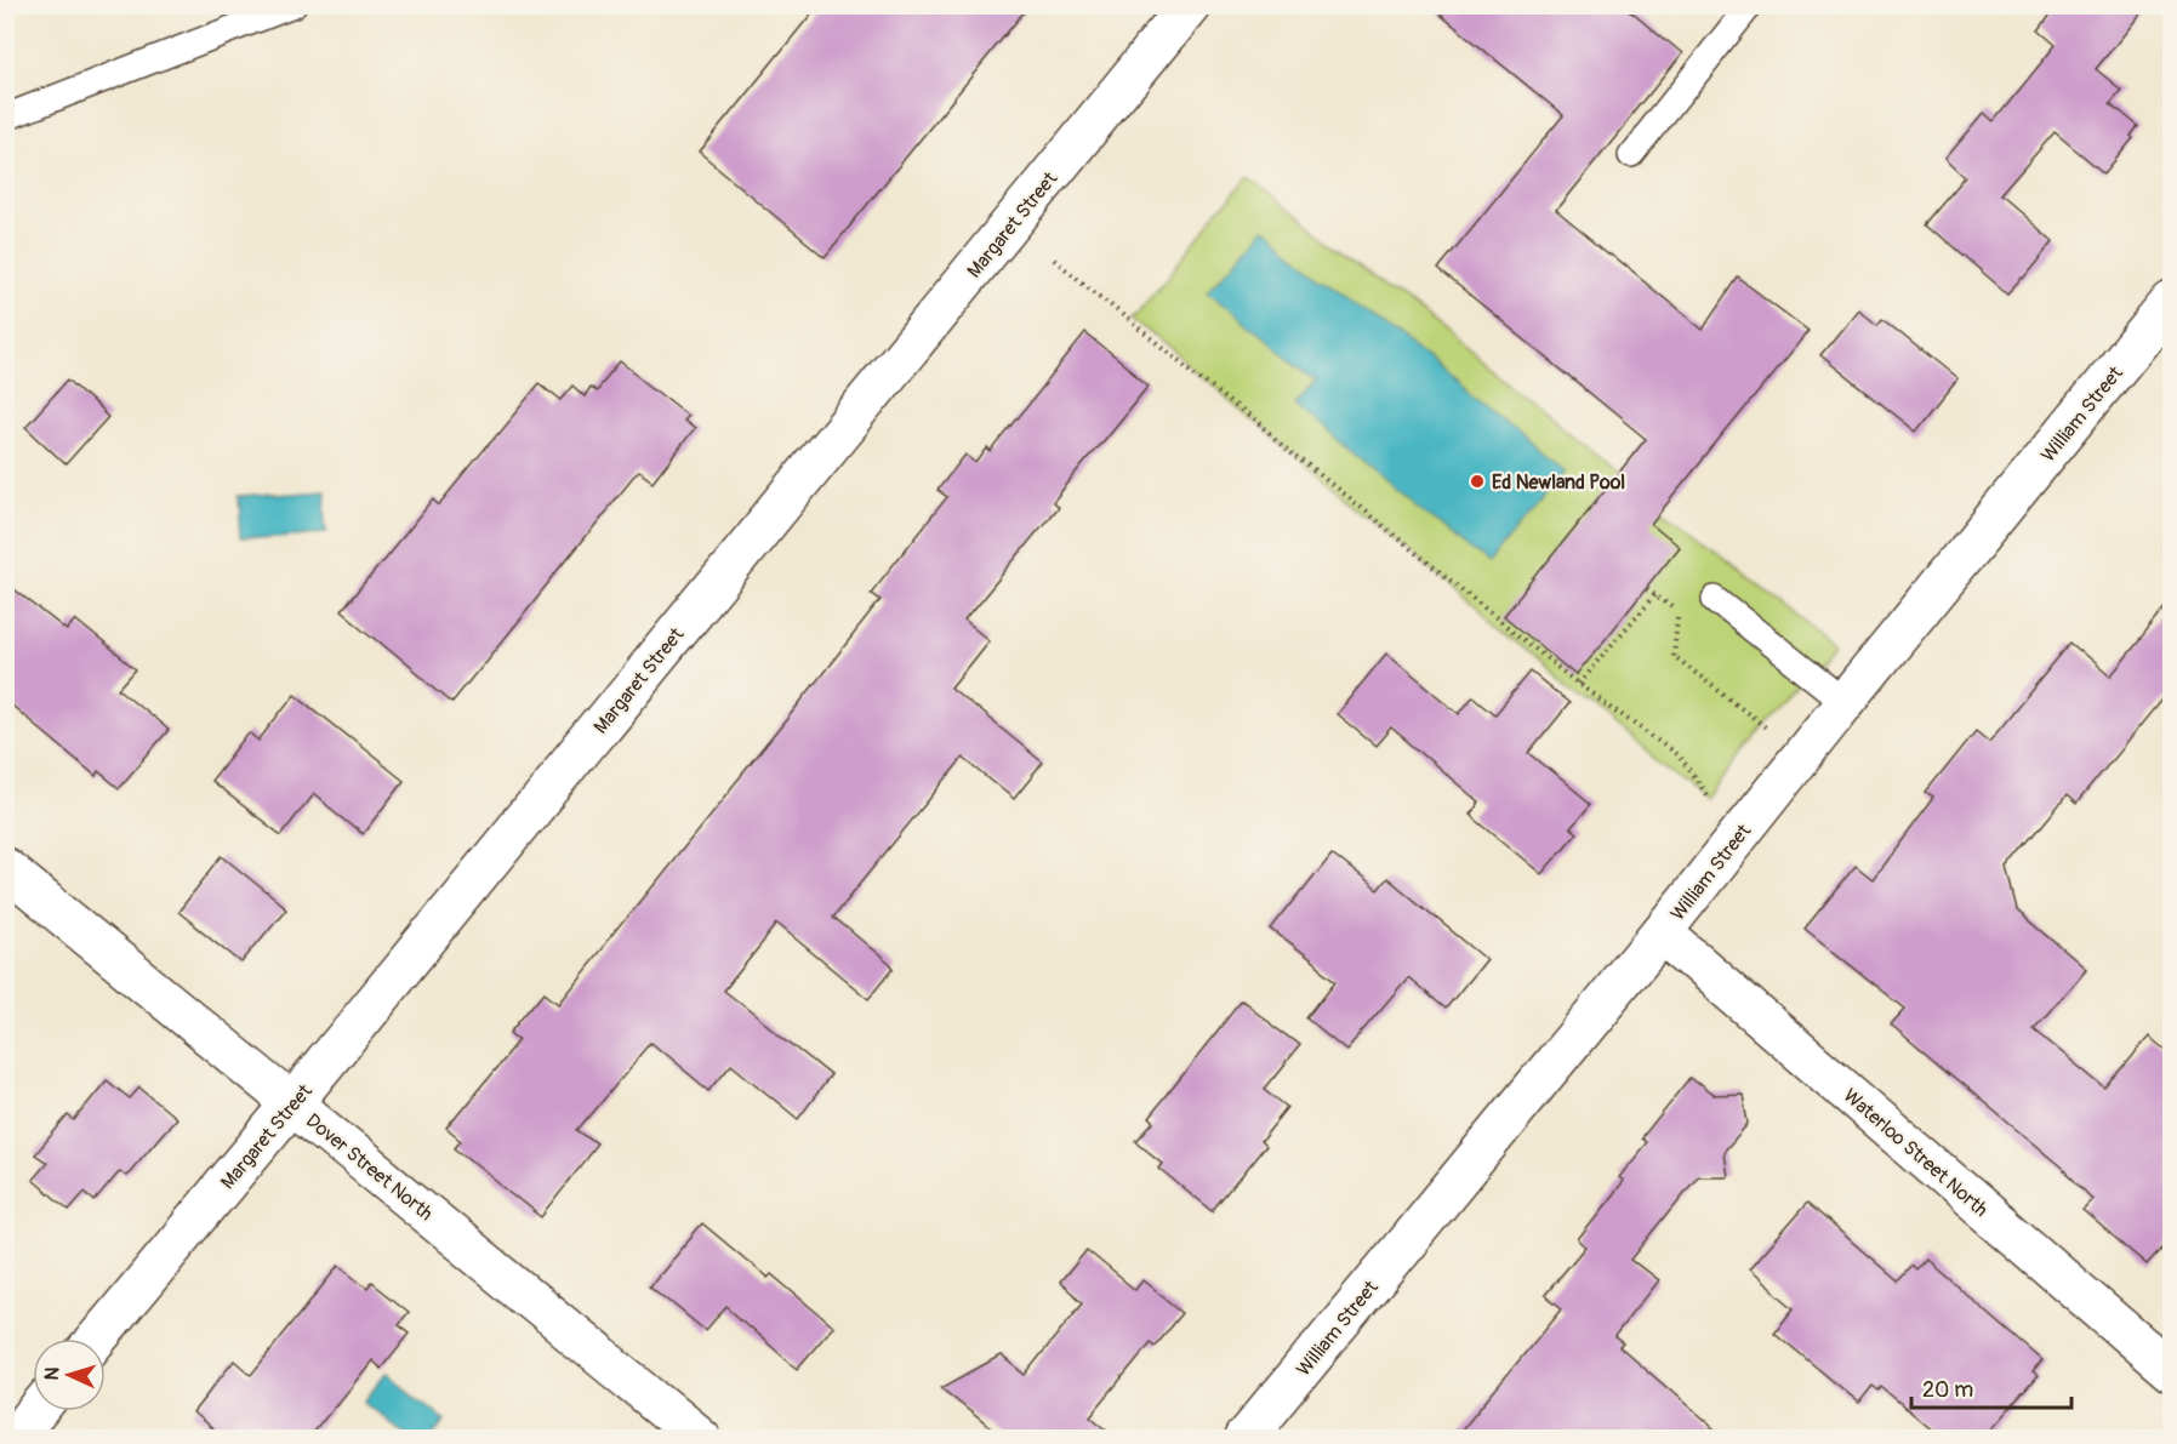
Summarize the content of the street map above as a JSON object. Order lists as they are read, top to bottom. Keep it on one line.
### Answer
{"streets":{"street":["Margaret Street","William Street","Waterloo Street North","Dover Street North"]},"crossings":[["Margaret Street","Dover Street North"],["William Street","Waterloo Street North"]],"places":["Ed Newland Pool"],"scale_bar":"20 m","north":"left"}
